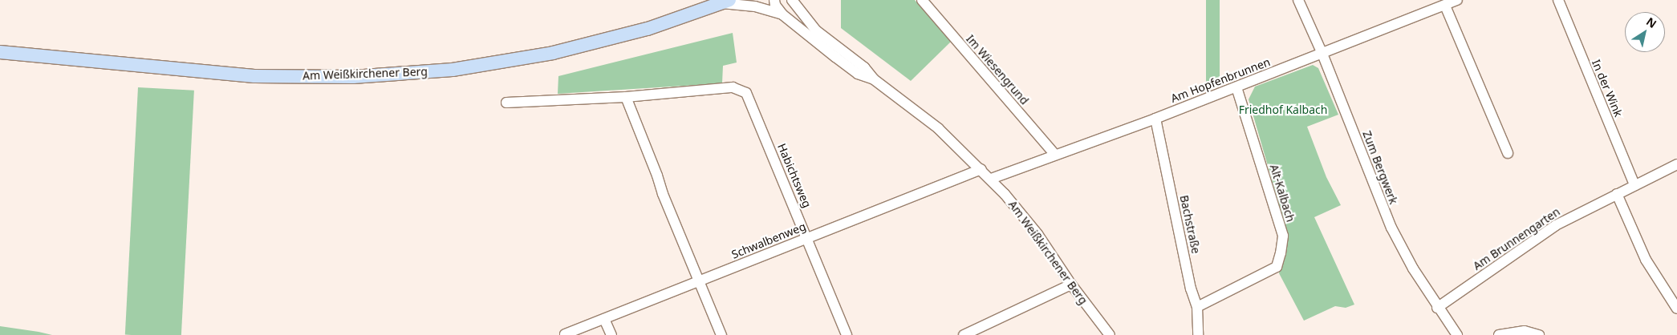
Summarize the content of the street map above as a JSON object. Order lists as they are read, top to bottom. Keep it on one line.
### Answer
{"streets":{"main road":["Am Weißkirchener Berg"],"street":["Im Wiesengrund","Am Hopfenbrunnen","In der Wink","Zum Bergwerk","Habichtsweg","Alt-Kalbach","Bachstraße","Am Brunnengarten","Schwalbenweg"]},"crossings":[["Im Wiesengrund","Am Hopfenbrunnen"],["Am Weißkirchener Berg","Am Hopfenbrunnen"],["Am Weißkirchener Berg","Schwalbenweg"],["Am Hopfenbrunnen","Zum Bergwerk"],["Am Hopfenbrunnen","Alt-Kalbach"],["Am Hopfenbrunnen","Bachstraße"],["In der Wink","Am Brunnengarten"],["Zum Bergwerk","Am Brunnengarten"],["Habichtsweg","Schwalbenweg"],["Alt-Kalbach","Bachstraße"]],"parks":["Friedhof Kalbach"],"north":"top right"}
